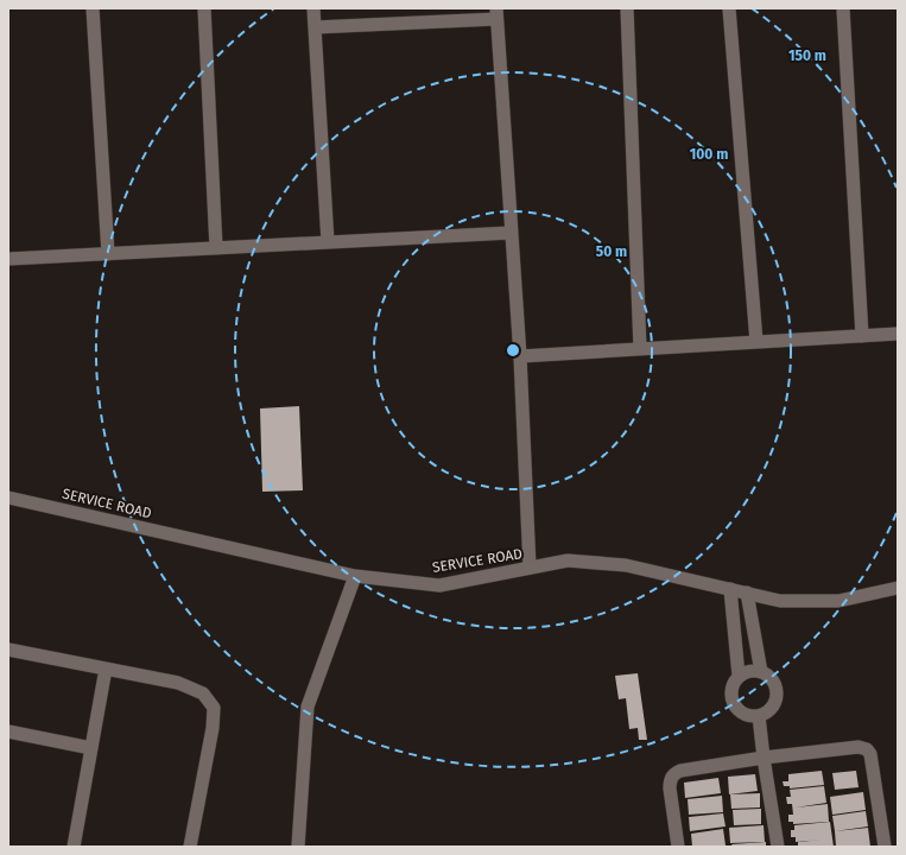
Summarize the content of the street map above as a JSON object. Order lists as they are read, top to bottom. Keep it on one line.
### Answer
{"streets":{"street":["SERVICE ROAD"]},"rings":["150 m","100 m","50 m"]}
